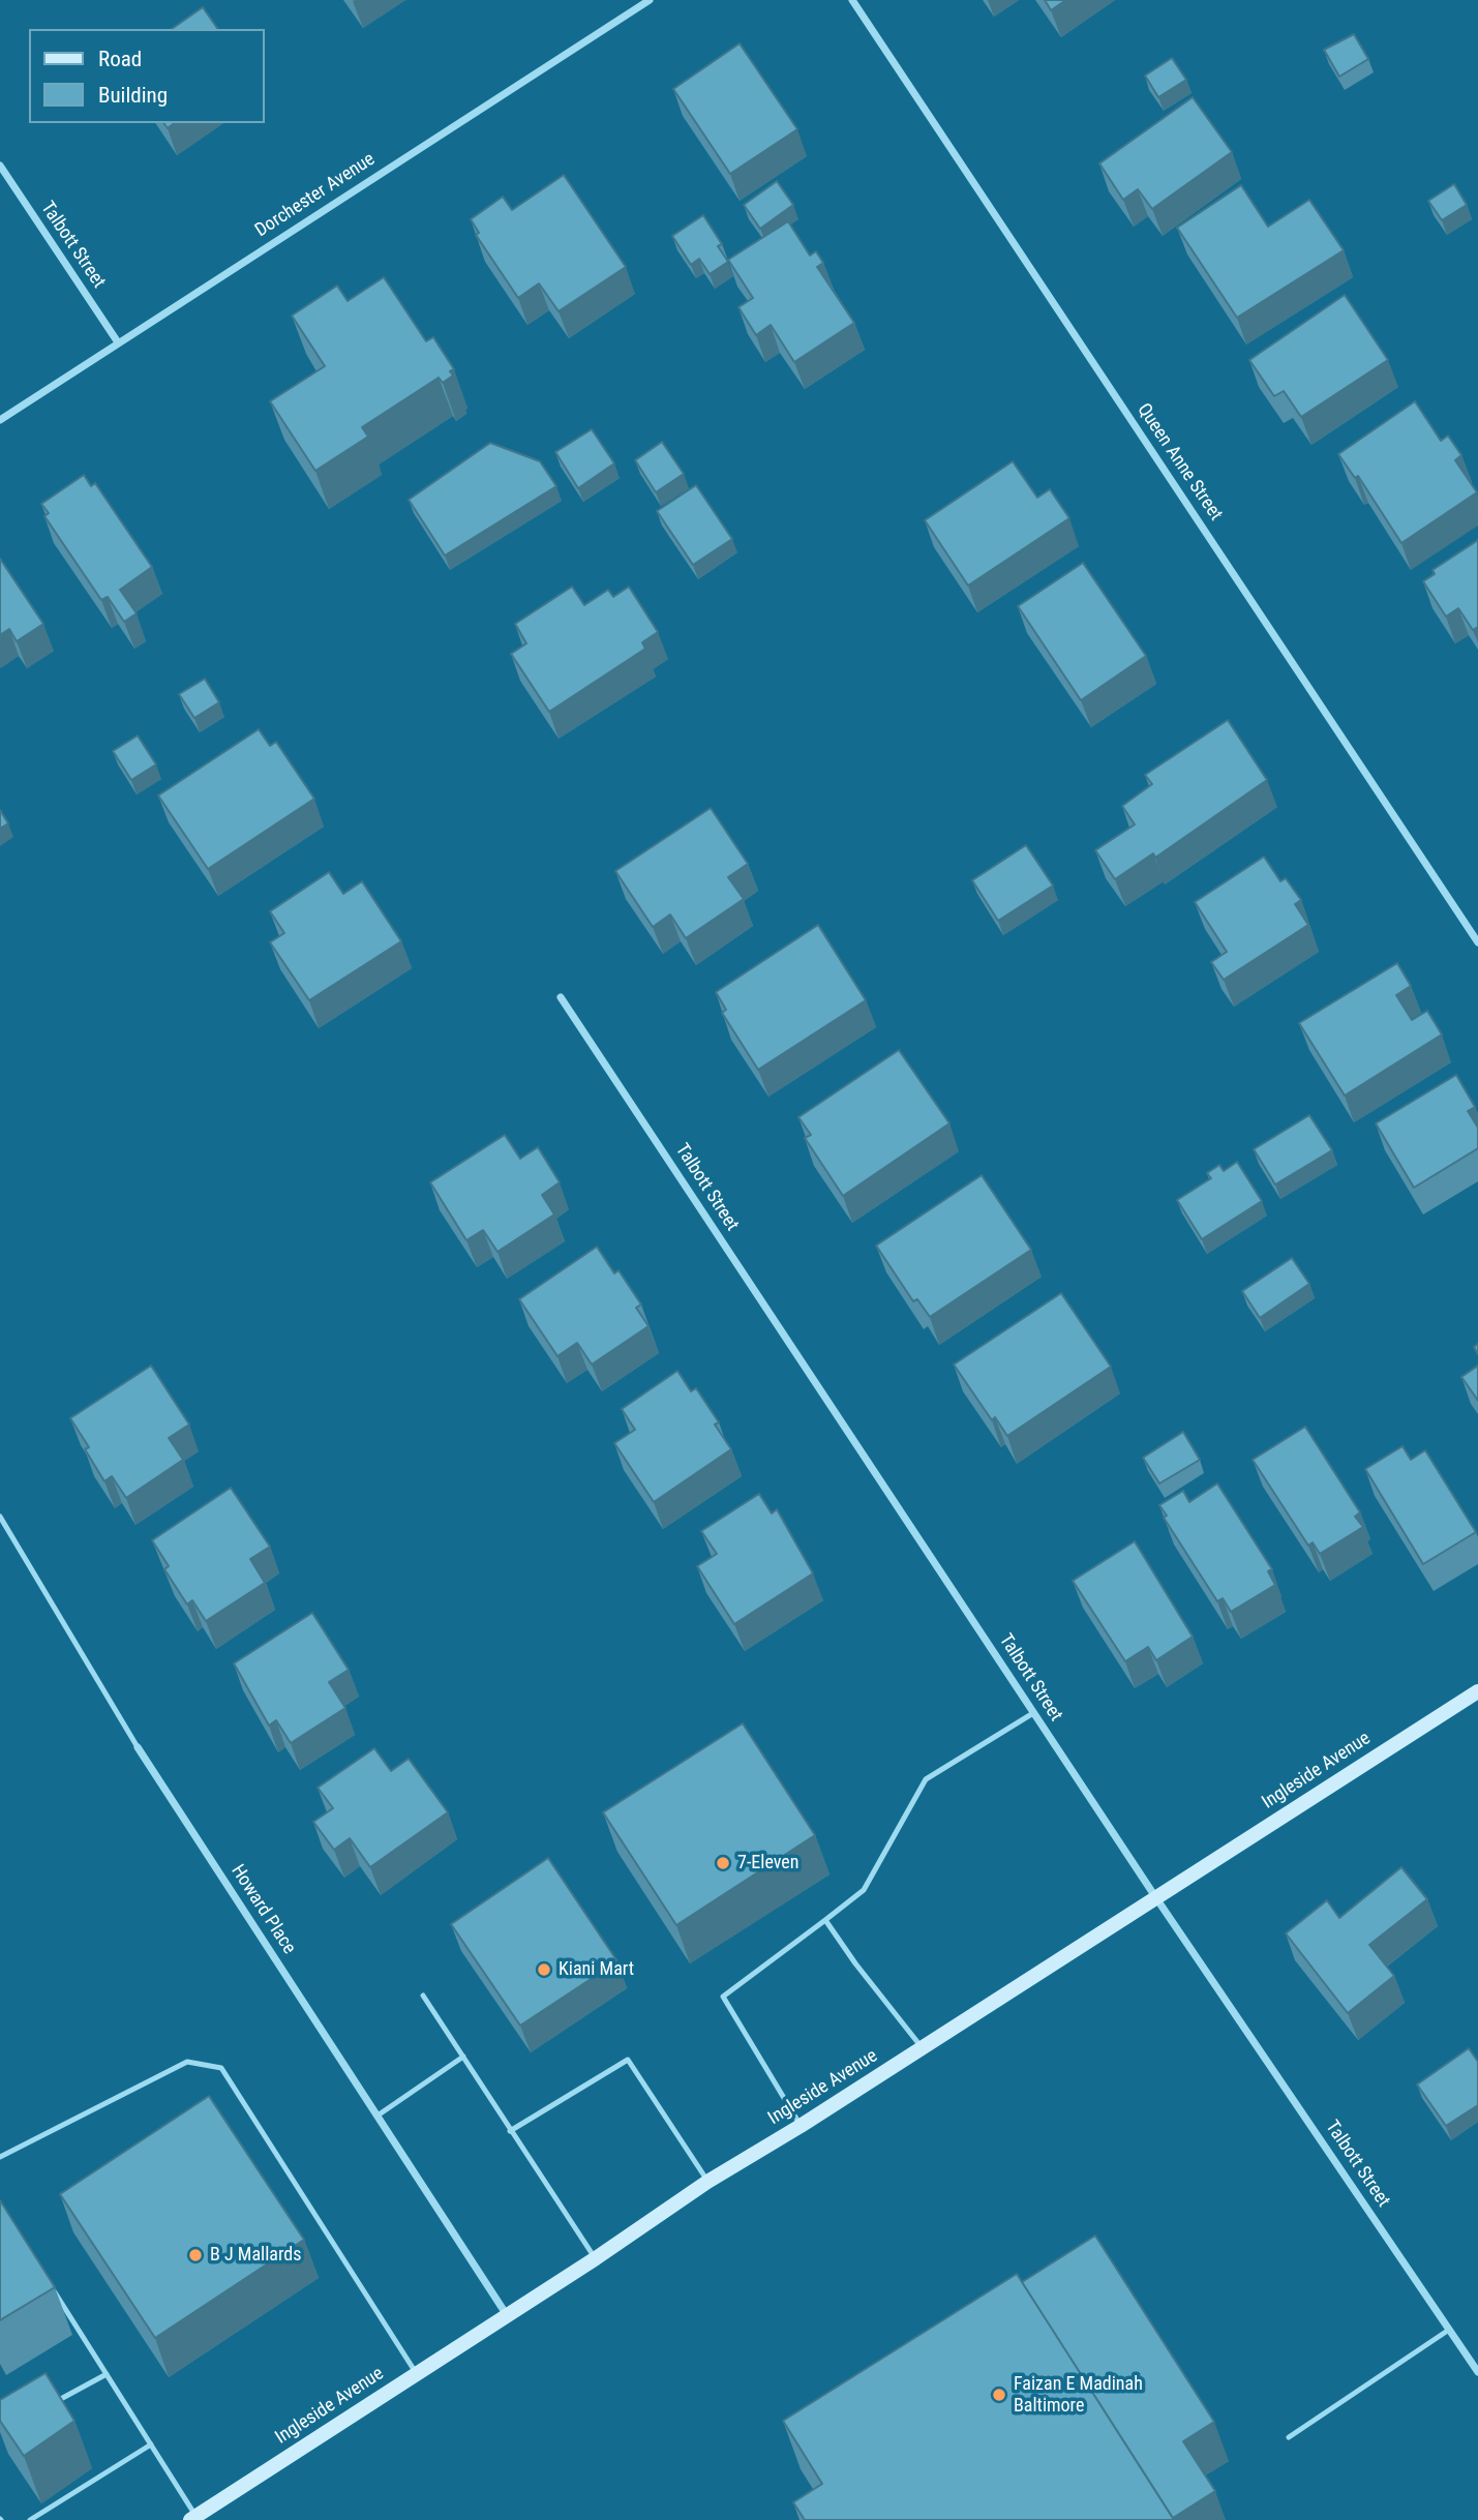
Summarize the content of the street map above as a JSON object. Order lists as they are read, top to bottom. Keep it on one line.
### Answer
{"streets":{"main road":["Ingleside Avenue"],"street":["Dorchester Avenue","Talbott Street","Queen Anne Street","Howard Place"]},"crossings":[["Dorchester Avenue","Talbott Street"],["Talbott Street","Ingleside Avenue"],["Ingleside Avenue","Howard Place"]],"places":["7-Eleven","Kiani Mart","B J Mallards","Faizan E Madinah Baltimore"],"legend":["Road","Building"]}
